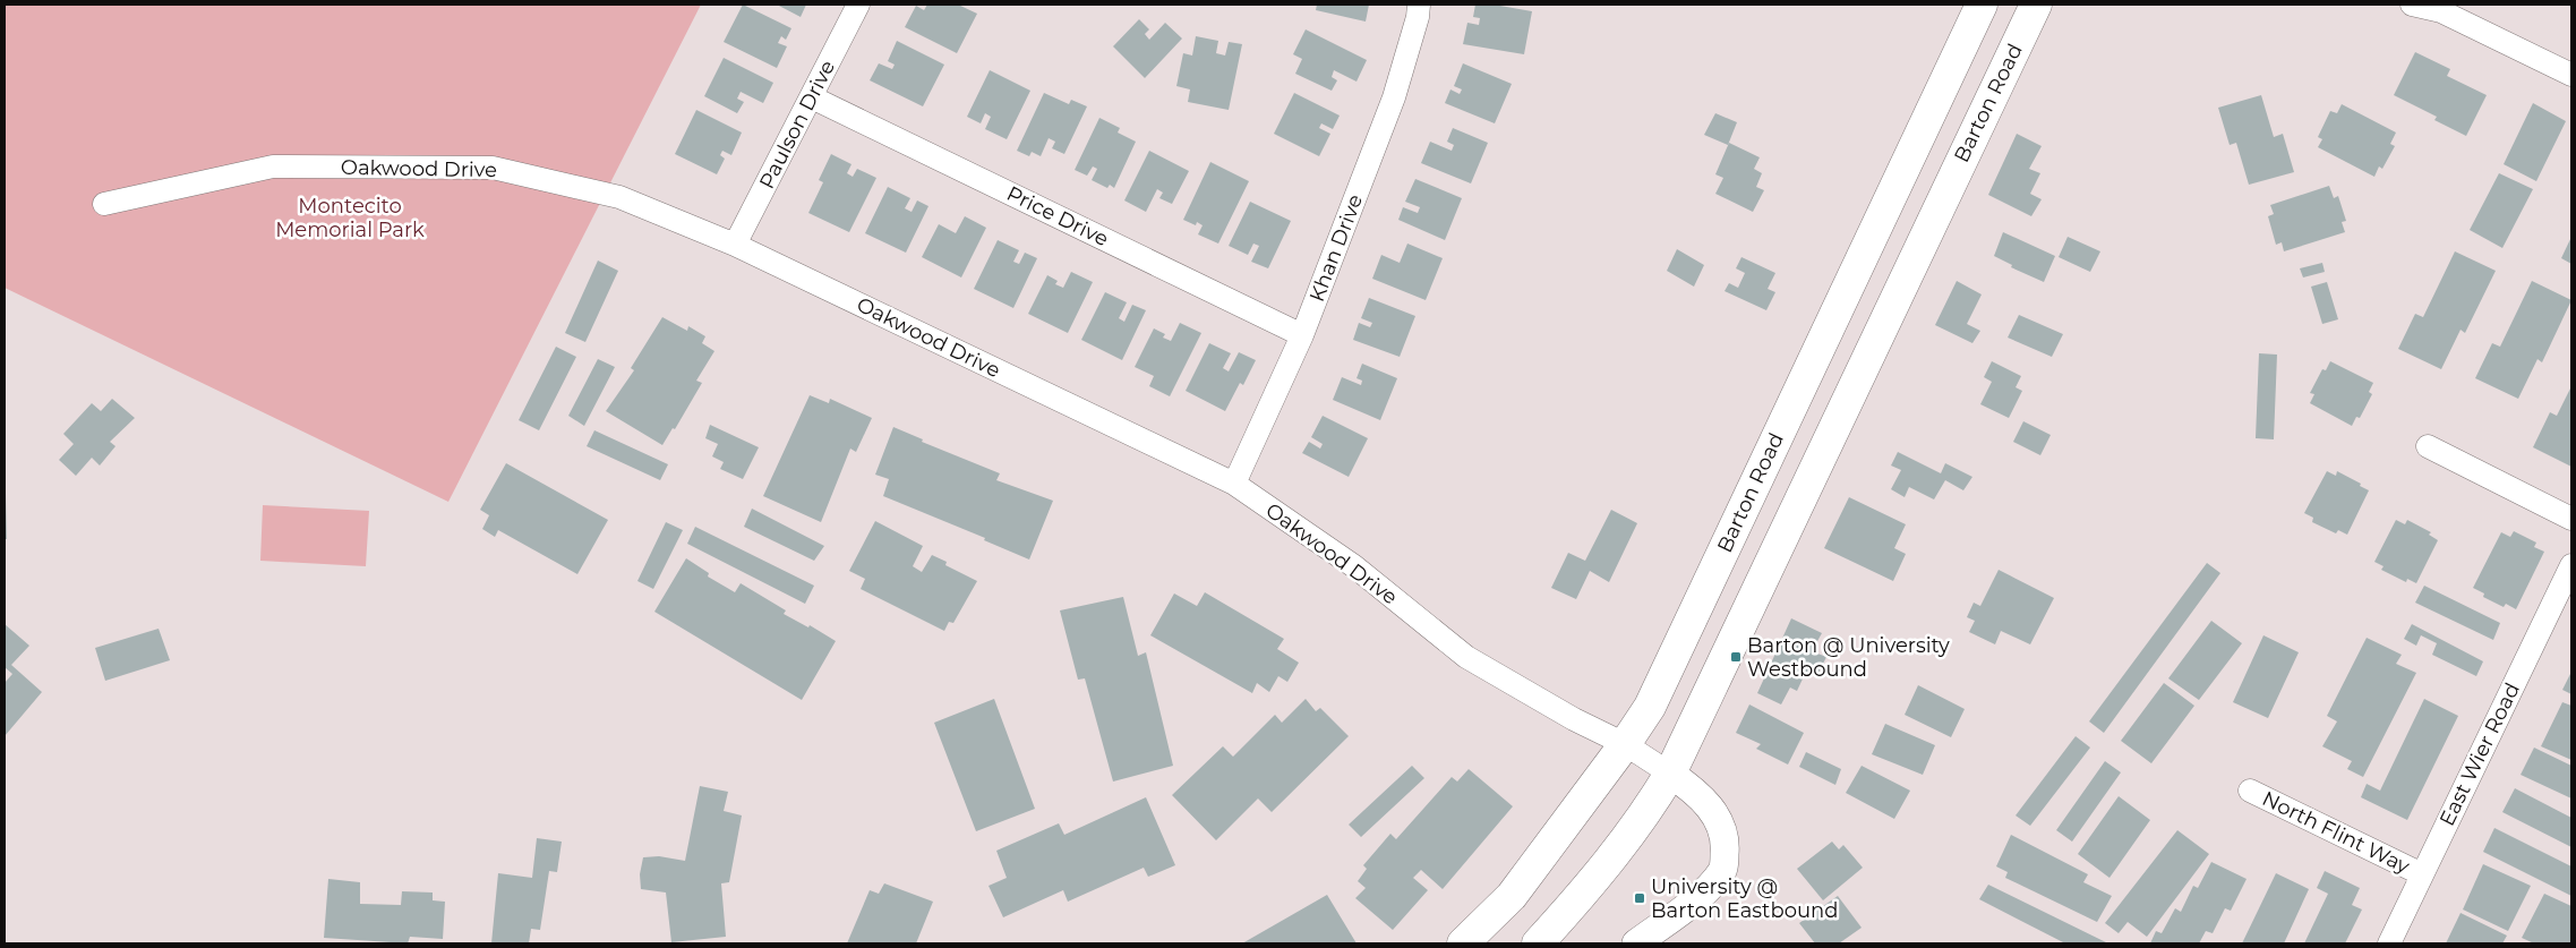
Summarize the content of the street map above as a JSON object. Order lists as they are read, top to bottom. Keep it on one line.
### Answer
{"streets":{"main road":["Barton Road"],"street":["Paulson Drive","Oakwood Drive","Price Drive","Khan Drive","East Wier Road","North Flint Way"]},"crossings":[["Barton Road","Oakwood Drive"],["Paulson Drive","Oakwood Drive"],["Paulson Drive","Price Drive"],["Oakwood Drive","Khan Drive"],["Price Drive","Khan Drive"],["East Wier Road","North Flint Way"]],"parks":["Montecito Memorial Park"],"places":{"transit":["Barton @ University Westbound","University @ Barton Eastbound"]}}
